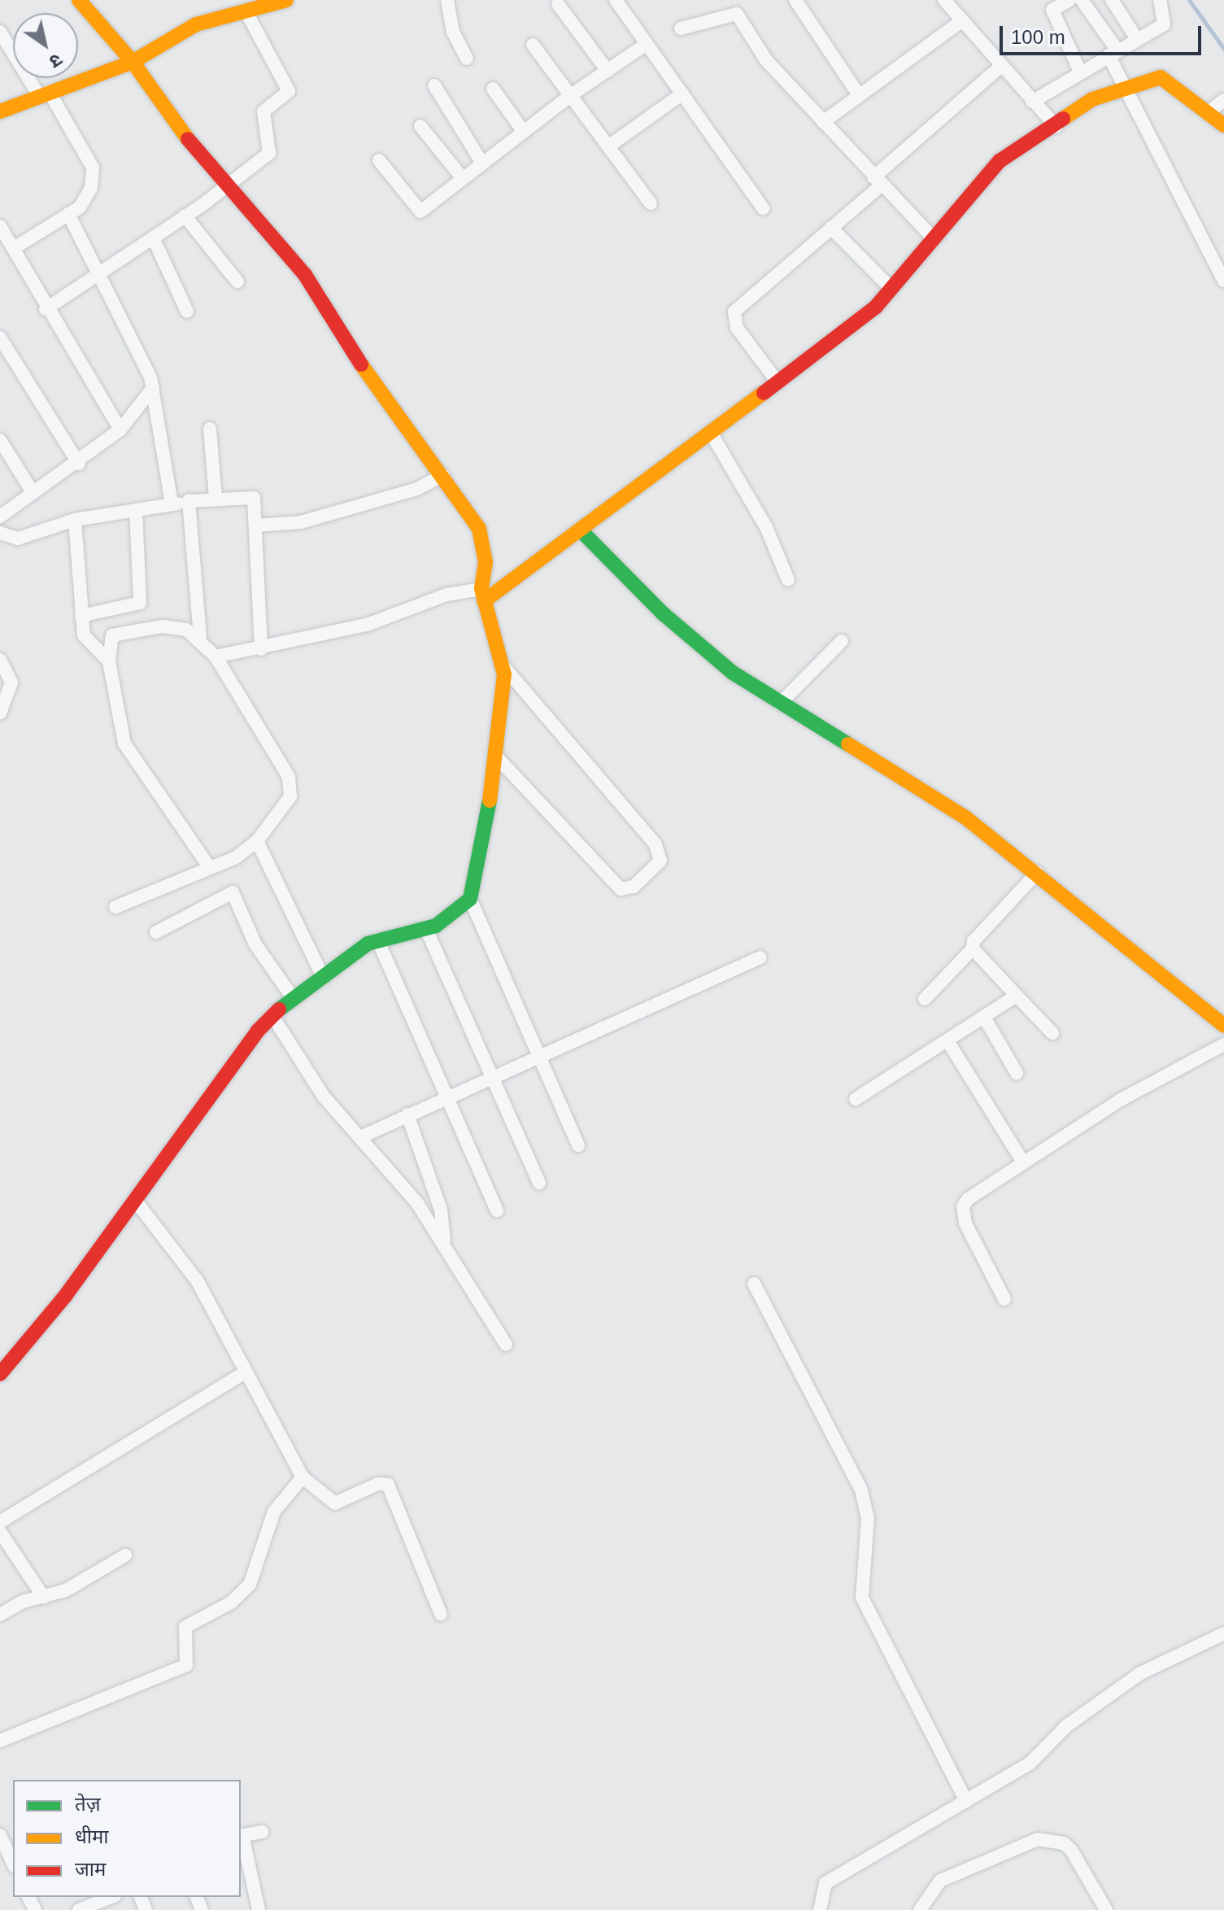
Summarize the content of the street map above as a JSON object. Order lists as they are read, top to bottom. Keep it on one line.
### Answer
{"legend":["तेज़","धीमा","जाम"],"scale_bar":"100 m","north":"bottom right"}
